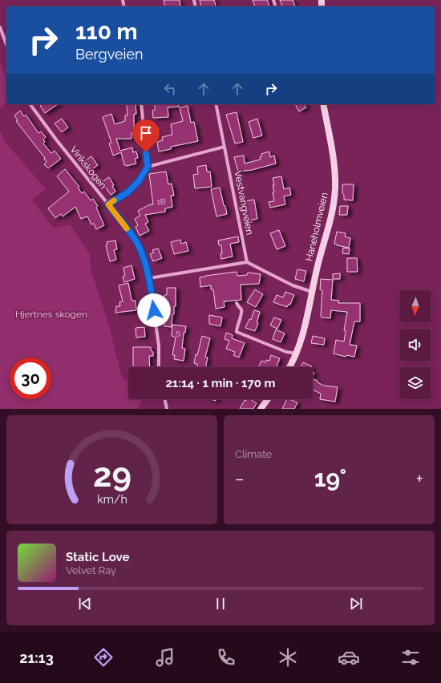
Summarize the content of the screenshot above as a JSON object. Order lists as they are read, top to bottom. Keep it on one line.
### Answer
{"streets":{"main road":["Haneholmveien"],"street":["Virikskogen","Vestvangveien"]},"parks":["Hjertnes skogen"],"house_numbers":["1B","5"],"north":"bottom","page":{"turn":["110 m","Bergveien"],"limit":"30","trip":"21:14 · 1 min · 170 m","tile":"Climate","heat":["−","19°","+"],"song":["Static Love","Velvet Ray"],"tabs":"21:13","gauge":["29","km/h"]}}
